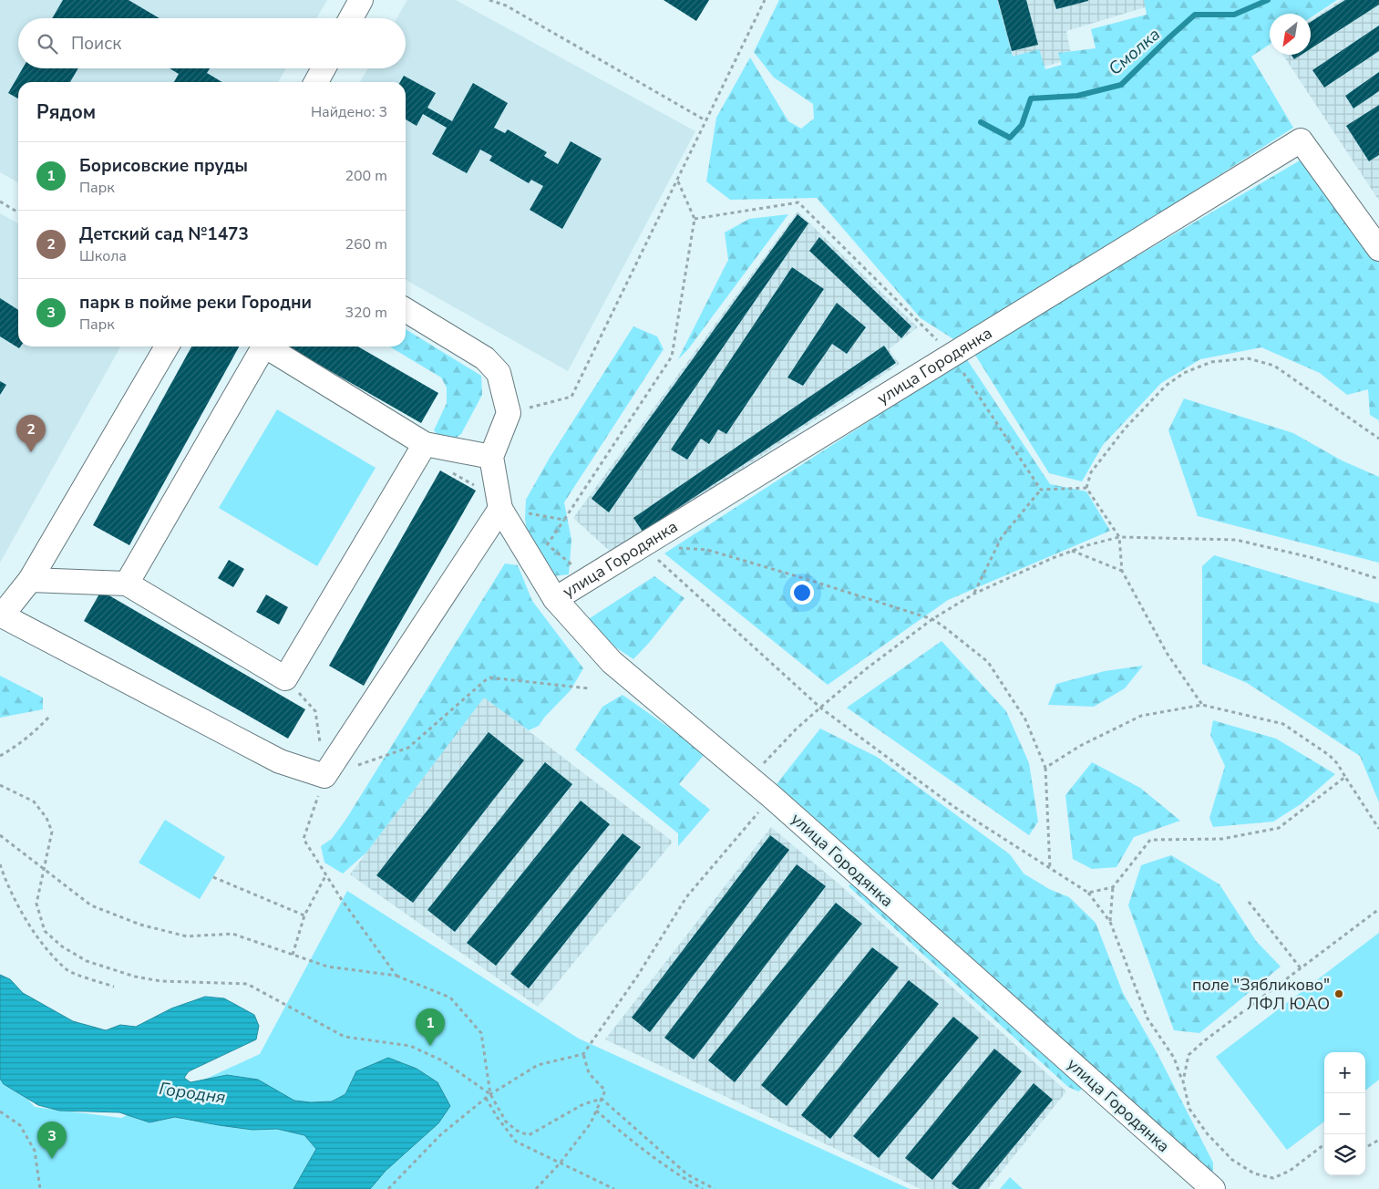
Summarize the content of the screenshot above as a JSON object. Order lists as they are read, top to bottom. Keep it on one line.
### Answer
{"streets":{"street":["улица Городянка"]},"water":["Смолка","Городня"],"places":["поле \"Зябликово\" ЛФЛ ЮАО"],"north":"bottom left","page":{"search":"Поиск","heading":["Рядом","Найдено: 3"],"list":[{"mark":"1","name":"Борисовские пруды","note":"Парк","value":"200 m"},{"mark":"2","name":"Детский сад №1473","note":"Школа","value":"260 m"},{"mark":"3","name":"парк в пойме реки Городни","note":"Парк","value":"320 m"}],"pins":["2","1","3"],"map_buttons":["+","−"]}}
